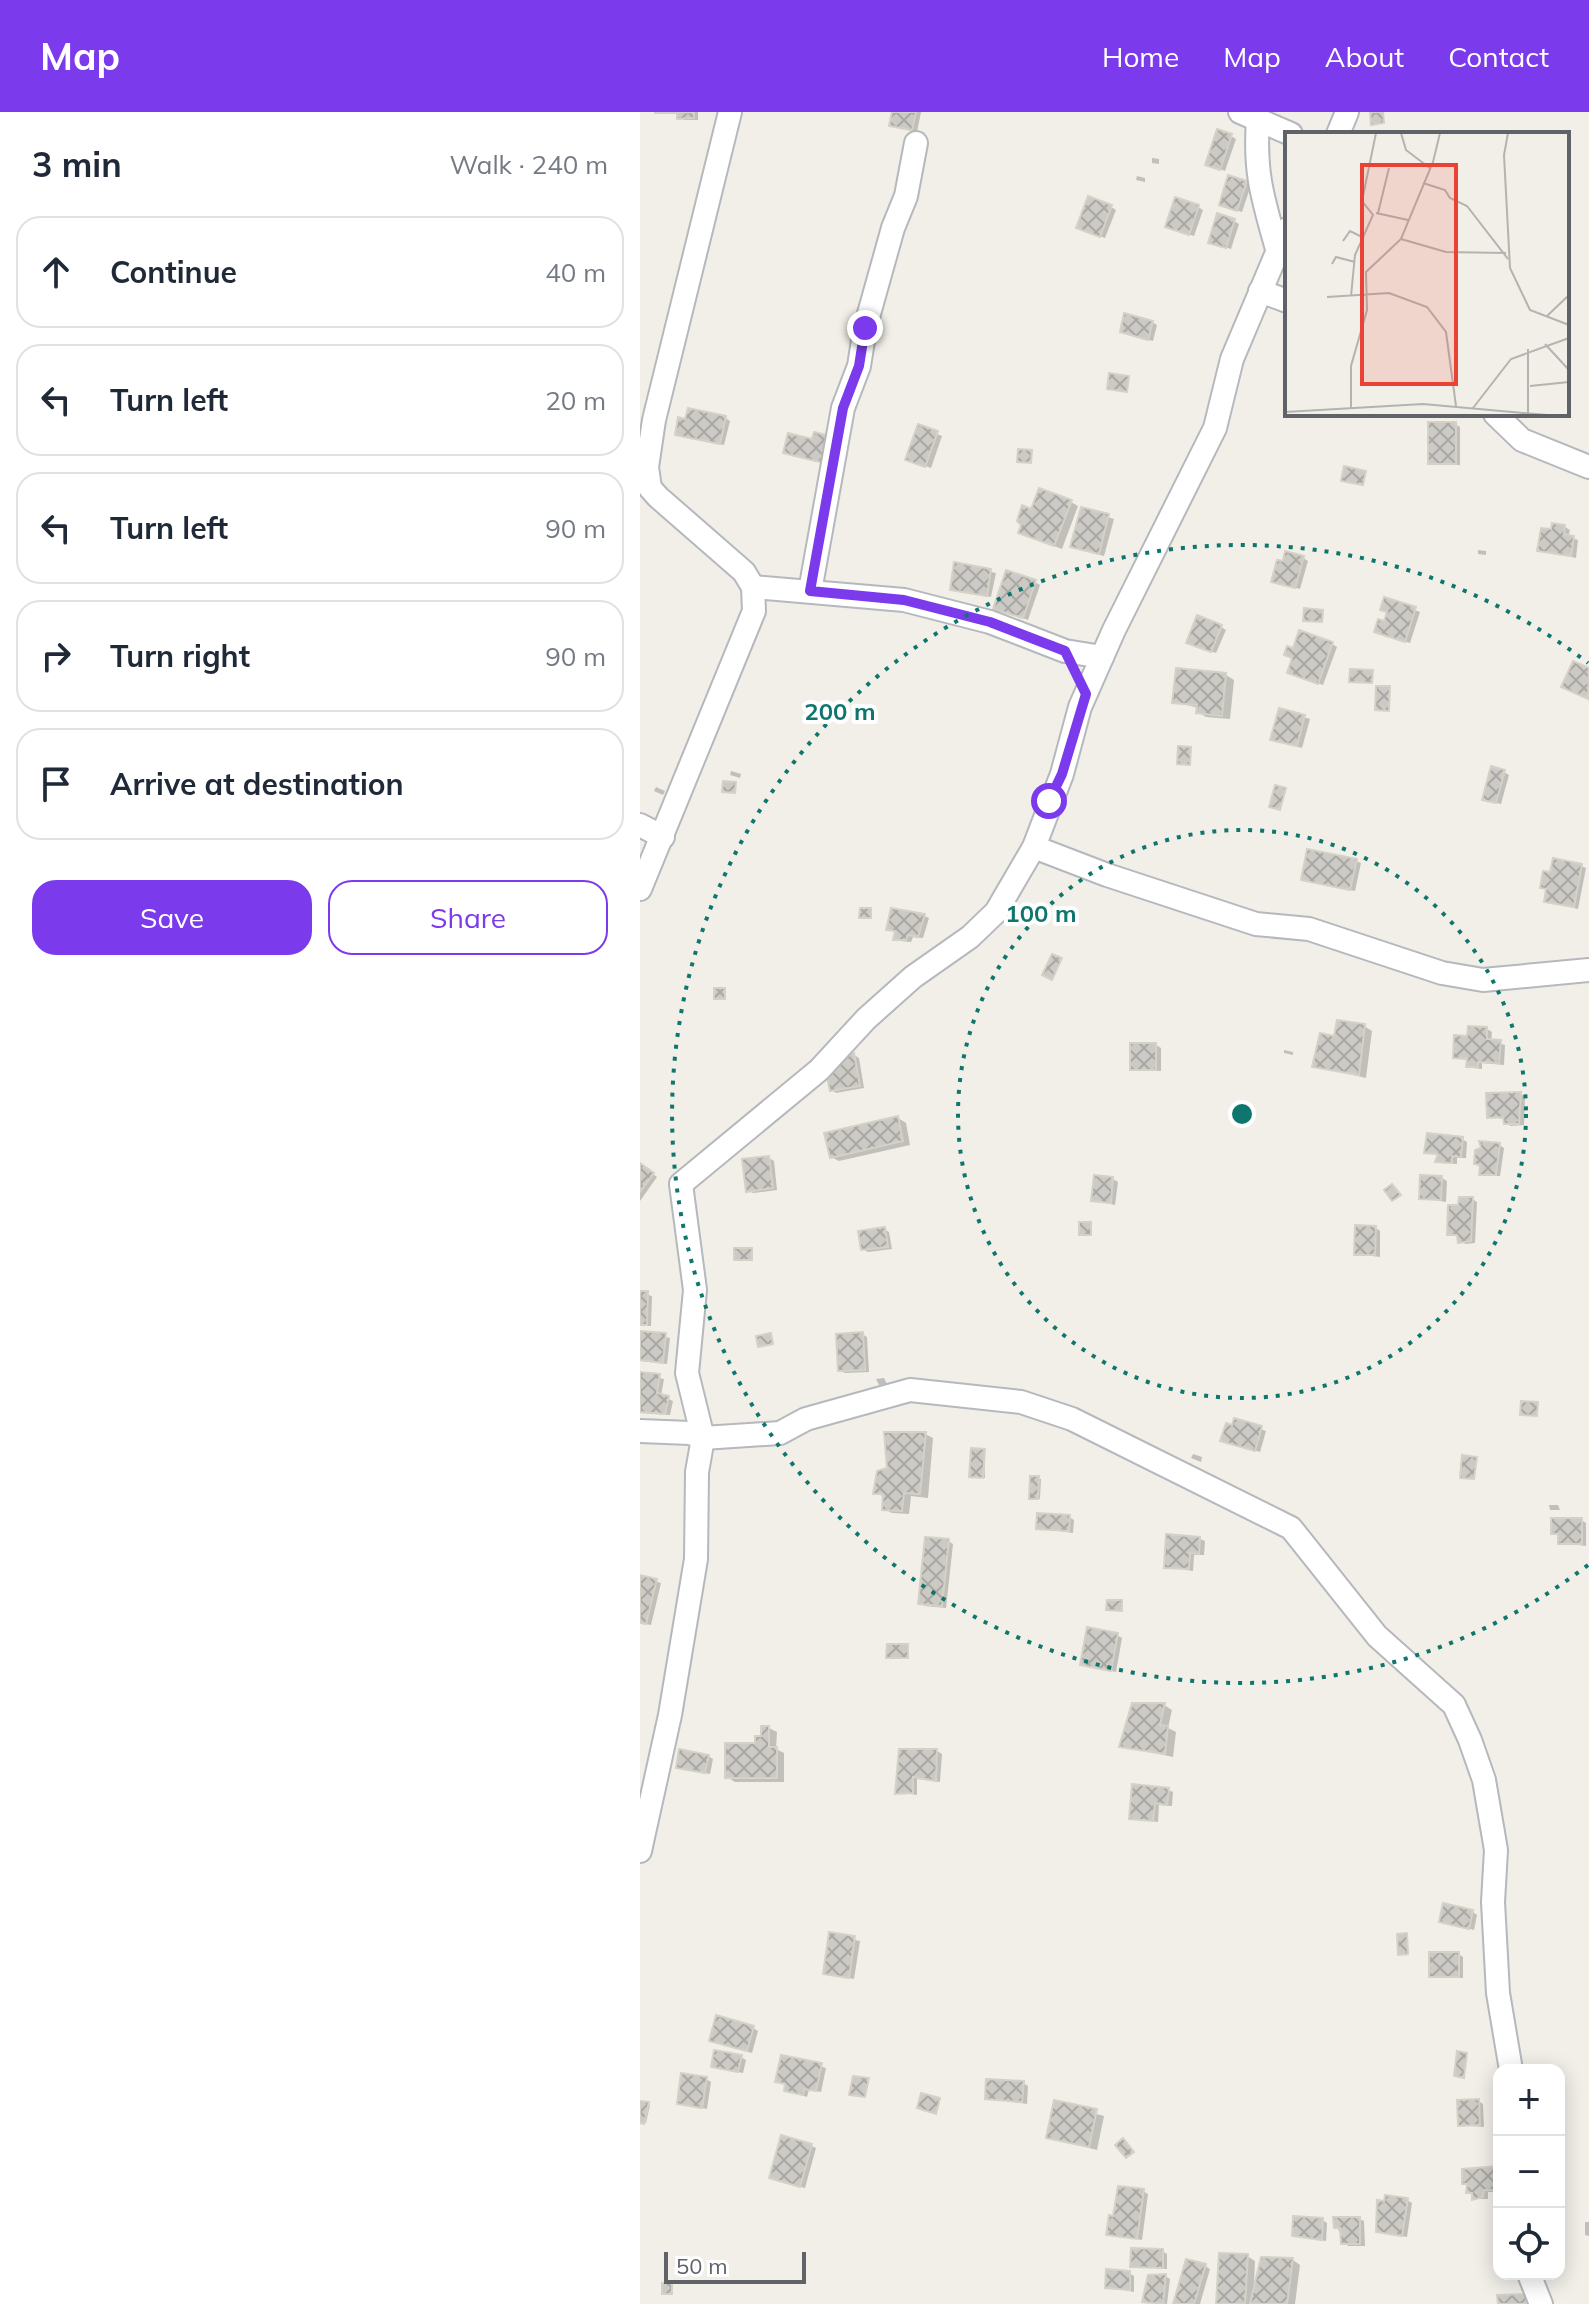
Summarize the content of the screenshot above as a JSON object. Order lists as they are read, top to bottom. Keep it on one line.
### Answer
{"scale_bar":"50 m","page":{"header":"Map","nav":["Home","Map","About","Contact"],"heading":["3 min","Walk · 240 m"],"list":[["Continue","40 m"],["Turn left","20 m"],["Turn left","90 m"],["Turn right","90 m"],"Arrive at destination"],"buttons":["Save","Share"],"map_buttons":["+","−"],"scale":"50 m"},"rings":["200 m","100 m"]}
